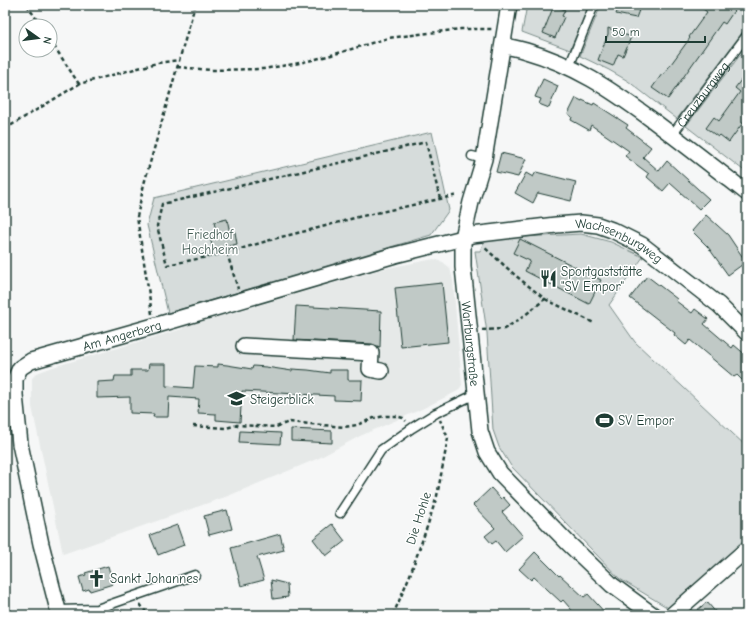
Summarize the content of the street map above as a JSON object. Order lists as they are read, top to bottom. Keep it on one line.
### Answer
{"streets":{"street":["Creuzburgweg","Wachsenburgweg","Am Angerberg","Wartburgstraße"],"path":["Die Hohle"]},"crossings":[["Creuzburgweg","Wartburgstraße"],["Wachsenburgweg","Am Angerberg"],["Wachsenburgweg","Wartburgstraße"],["Am Angerberg","Wartburgstraße"]],"parks":["Friedhof Hochheim"],"places":{"restaurant":["Sportgaststätte \"SV Empor\""],"school or university":["Steigerblick"],"sports":["SV Empor"],"church":["Sankt Johannes"]},"scale_bar":"50 m","north":"right"}
